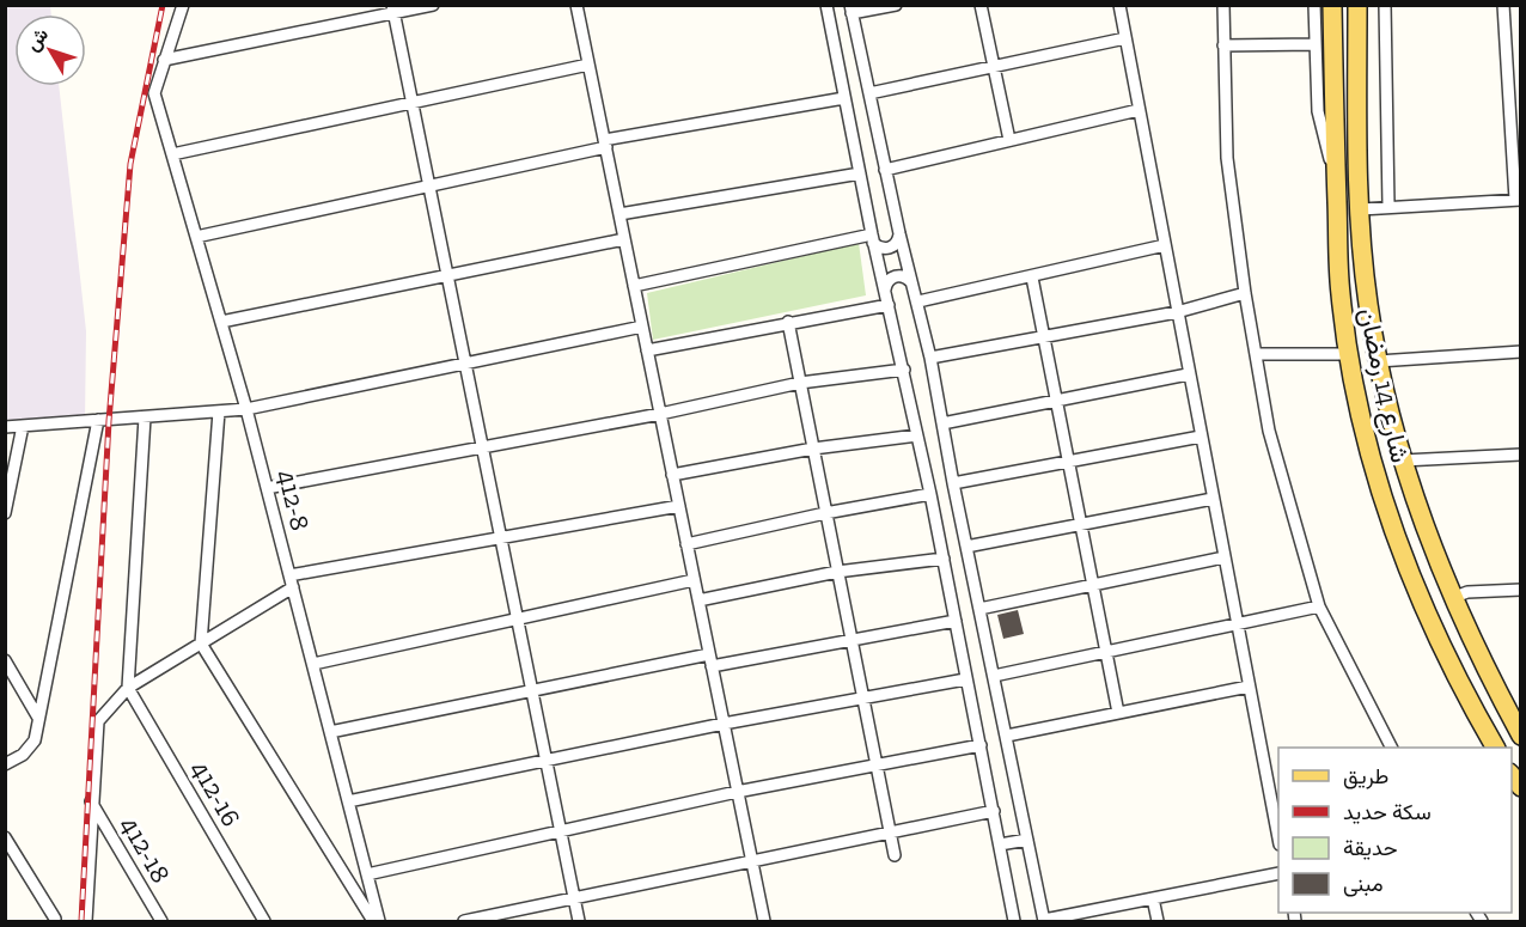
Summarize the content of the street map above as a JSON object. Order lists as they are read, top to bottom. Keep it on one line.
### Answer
{"streets":{"main road":["شارع 14 رمضان"],"street":["412-8","412-16","412-18"]},"legend":["طريق","سكة حديد","حديقة","مبنى"],"north":"top left"}
